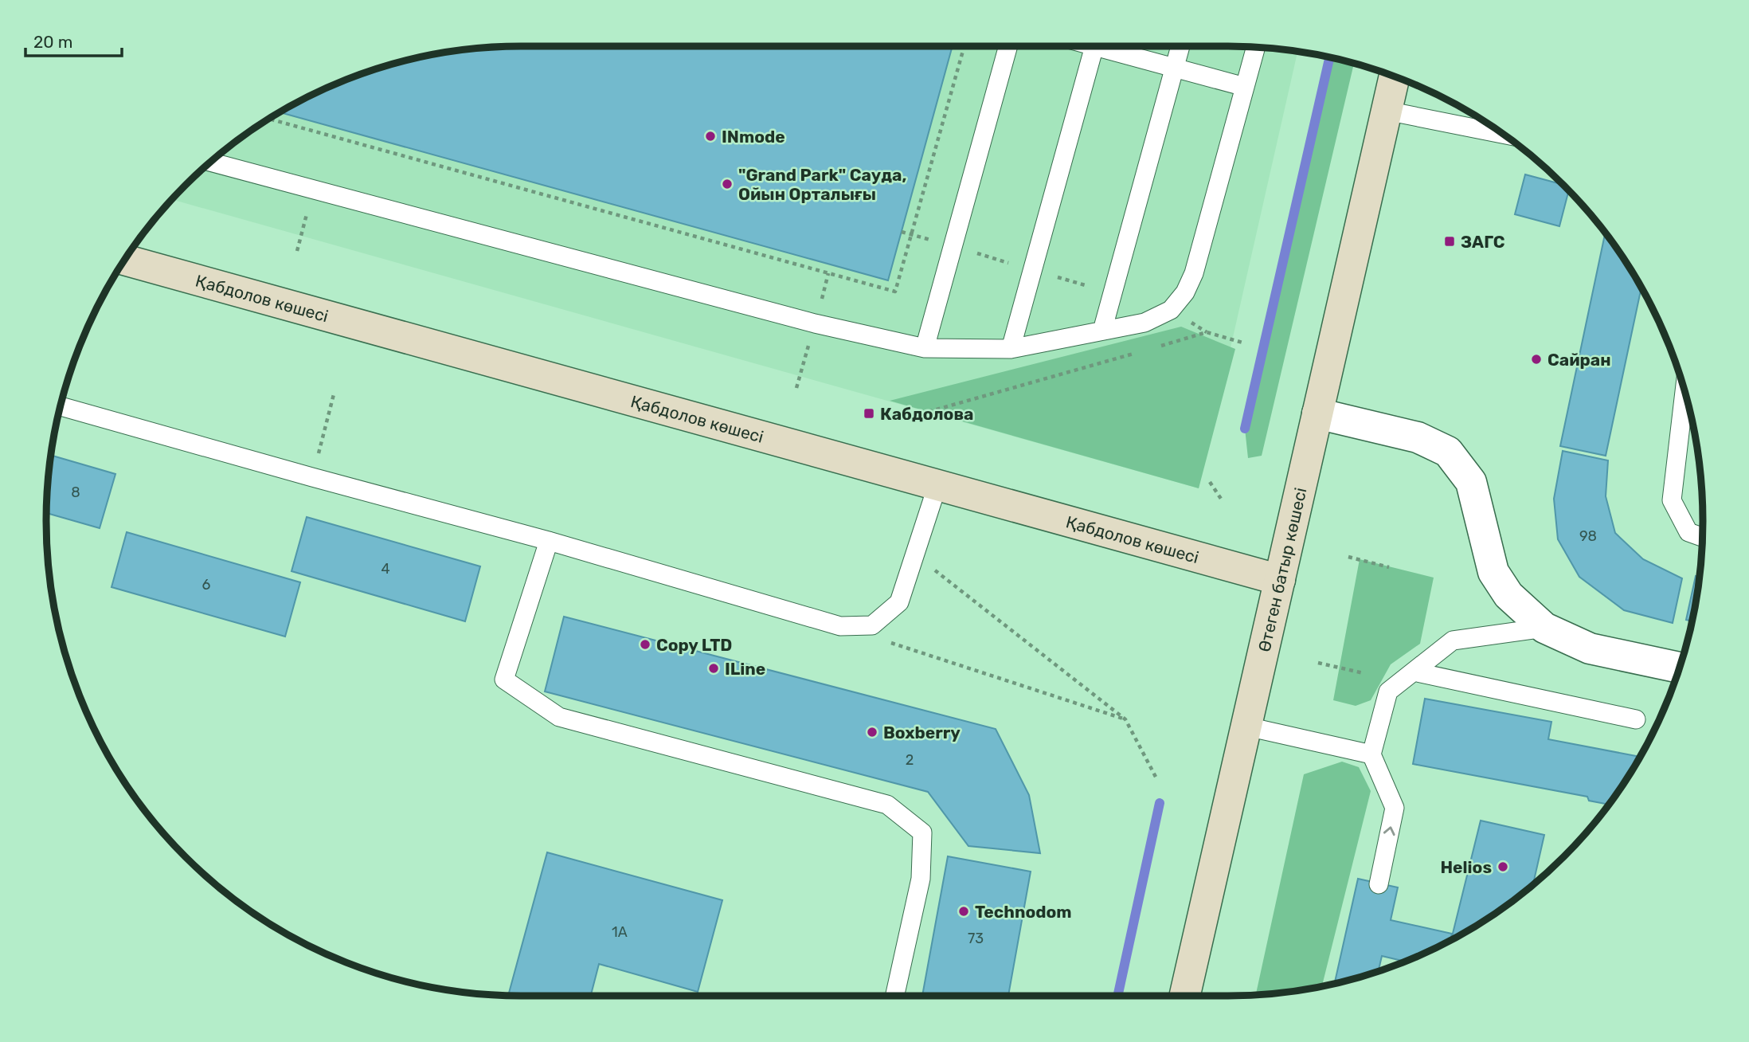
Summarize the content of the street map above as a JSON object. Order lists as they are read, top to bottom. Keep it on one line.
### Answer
{"streets":{"street":["Қабдолов көшесі","Өтеген батыр көшесі"]},"crossings":[["Қабдолов көшесі","Өтеген батыр көшесі"]],"places":{"other":["INmode","\"Grand Park\" Сауда, Ойын Орталығы","Сайран","Copy LTD","ILine","Boxberry","Helios","Technodom"],"transit":["ЗАГС","Кабдолова"]},"house_numbers":["8","98","4","6","2","1А","73"],"scale_bar":"20 m"}
